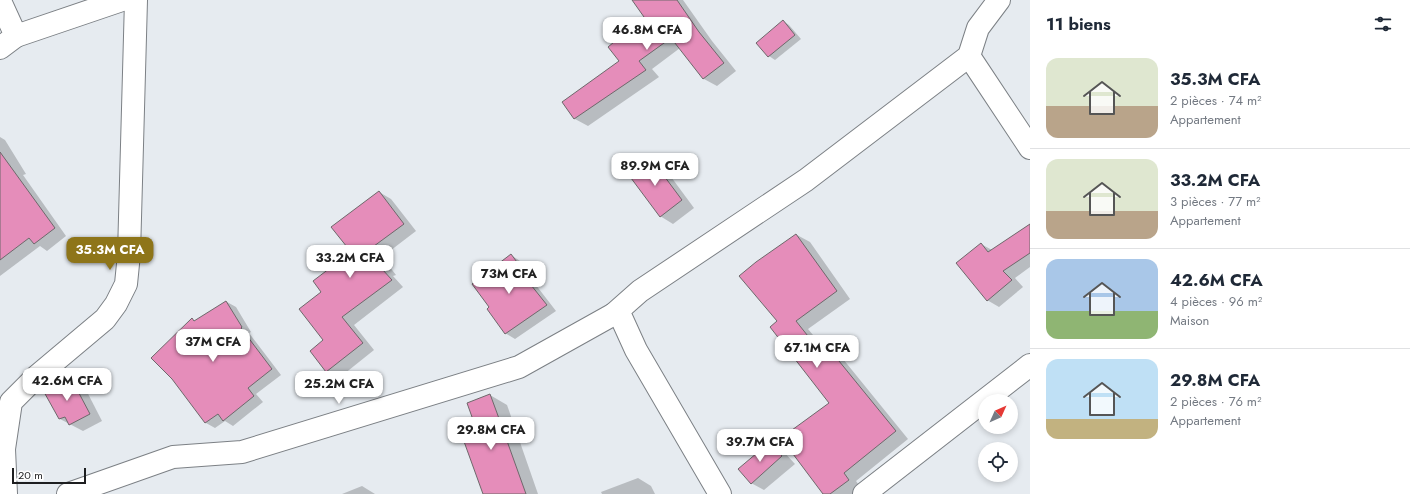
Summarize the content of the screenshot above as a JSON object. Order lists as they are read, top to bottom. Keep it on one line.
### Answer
{"scale_bar":"20 m","north":"top right","page":{"heading":"11 biens","price":["46.8M CFA","89.9M CFA","35.3M CFA","33.2M CFA","73M CFA","37M CFA","67.1M CFA","42.6M CFA","25.2M CFA","29.8M CFA","39.7M CFA"],"list":[{"name":"35.3M CFA","note":"2 pièces · 74 m² · Appartement"},{"name":"33.2M CFA","note":"3 pièces · 77 m² · Appartement"},{"name":"42.6M CFA","note":"4 pièces · 96 m² · Maison"},{"name":"29.8M CFA","note":"2 pièces · 76 m² · Appartement"}],"scale":"20 m"}}
